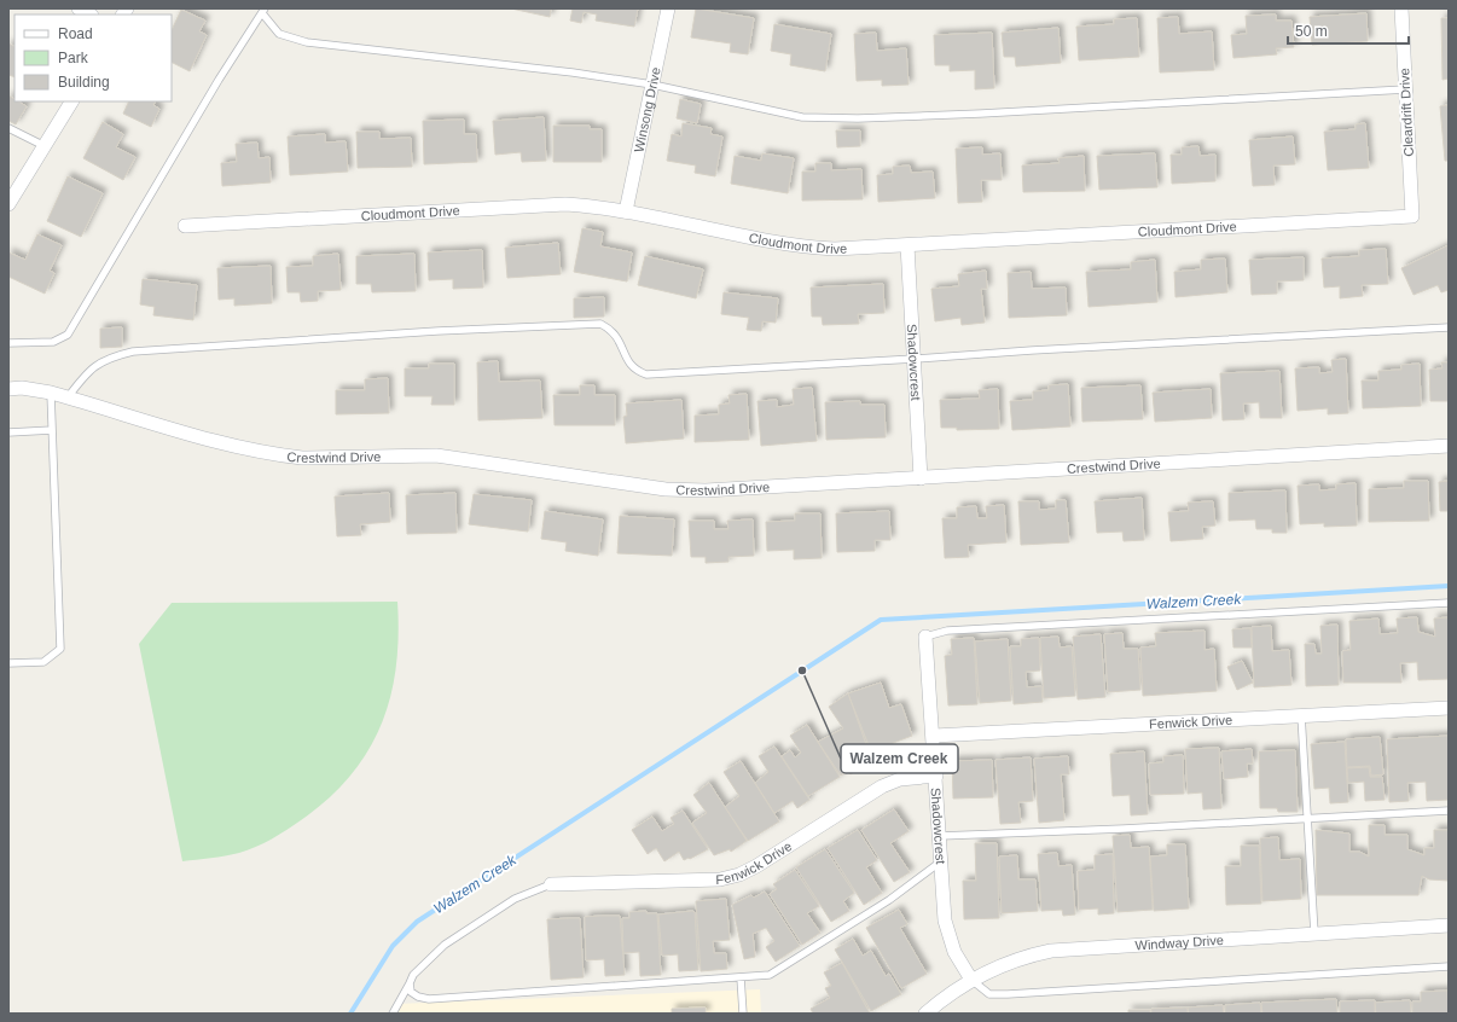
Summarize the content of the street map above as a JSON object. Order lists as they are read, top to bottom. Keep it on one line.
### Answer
{"streets":{"street":["Winsong Drive","Cleardrift Drive","Cloudmont Drive","Shadowcrest","Crestwind Drive","Fenwick Drive","Windway Drive"]},"crossings":[["Winsong Drive","Cloudmont Drive"],["Cleardrift Drive","Cloudmont Drive"],["Cloudmont Drive","Shadowcrest"],["Shadowcrest","Crestwind Drive"],["Shadowcrest","Fenwick Drive"],["Shadowcrest","Windway Drive"]],"water":["Walzem Creek"],"places":["Walzem Creek"],"legend":["Road","Park","Building"],"scale_bar":"50 m"}
